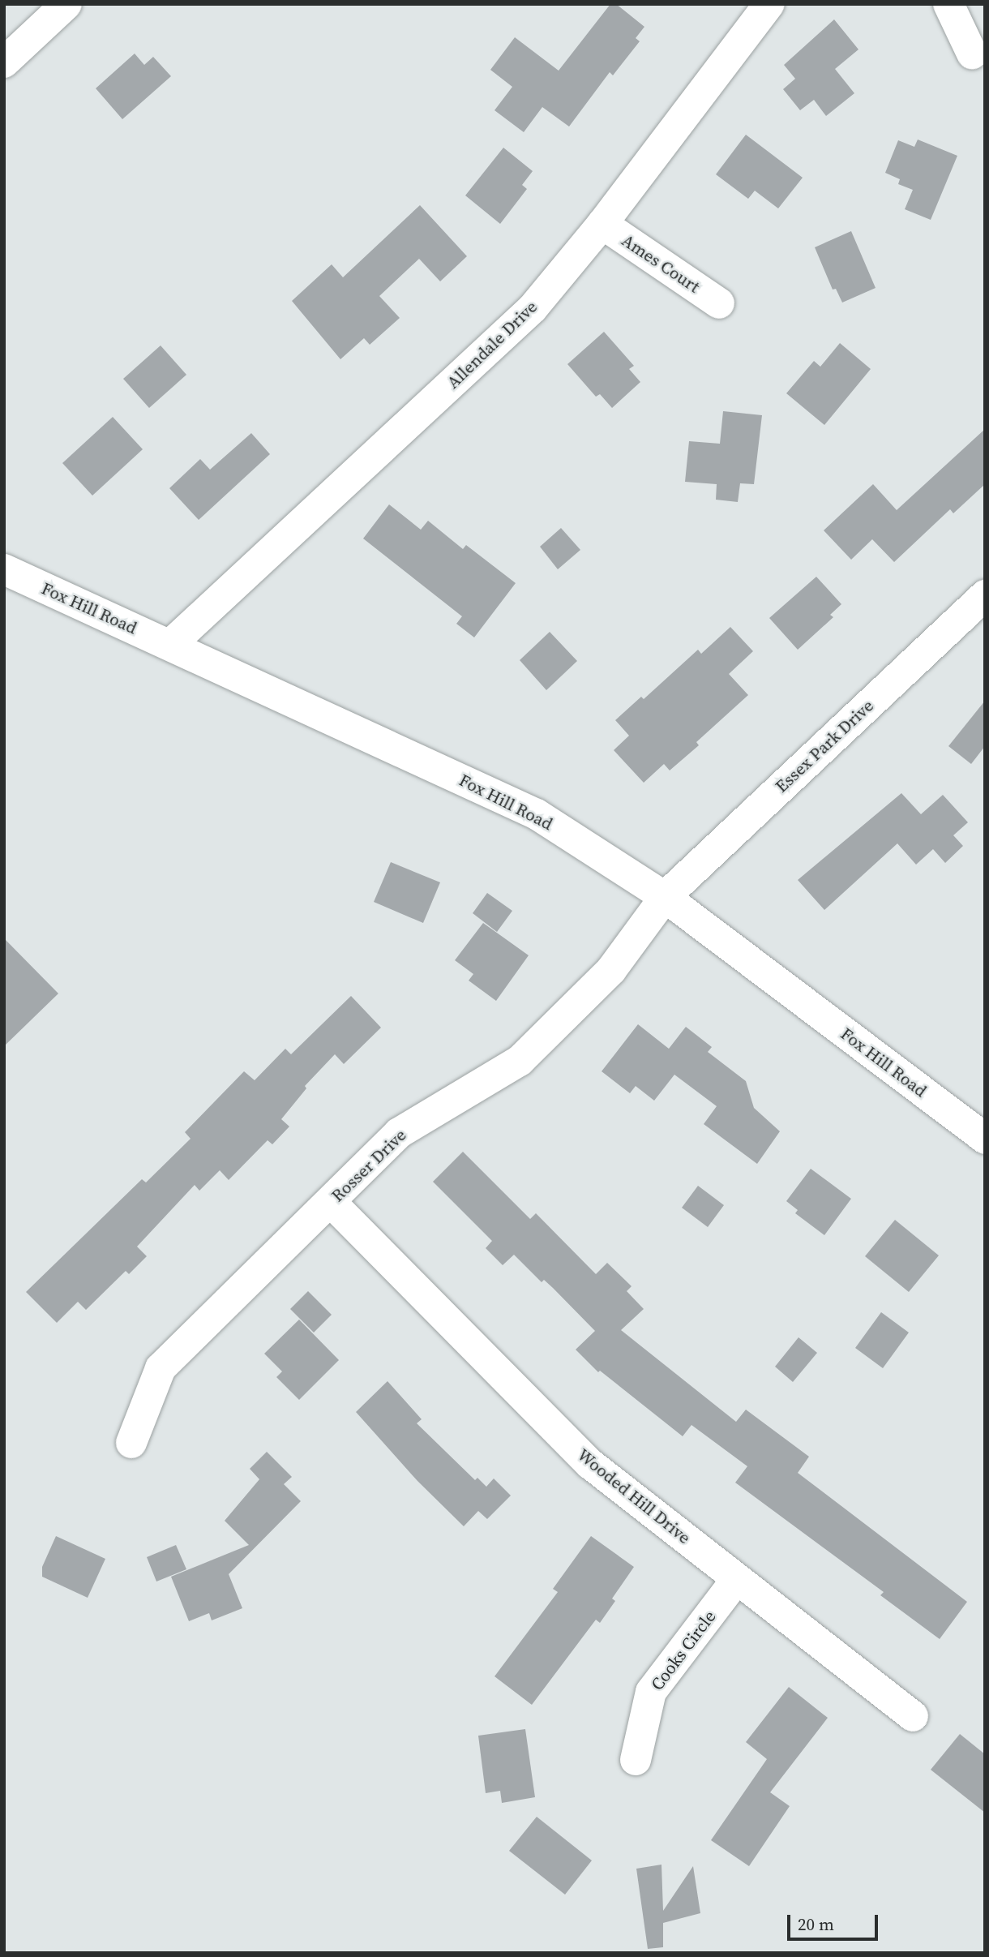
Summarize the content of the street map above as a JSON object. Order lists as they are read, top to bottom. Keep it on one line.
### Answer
{"streets":{"street":["Ames Court","Allendale Drive","Fox Hill Road","Essex Park Drive","Rosser Drive","Wooded Hill Drive","Cooks Circle"]},"crossings":[["Ames Court","Allendale Drive"],["Allendale Drive","Fox Hill Road"],["Fox Hill Road","Essex Park Drive"],["Fox Hill Road","Rosser Drive"],["Essex Park Drive","Rosser Drive"],["Rosser Drive","Wooded Hill Drive"],["Wooded Hill Drive","Cooks Circle"]],"scale_bar":"20 m"}
